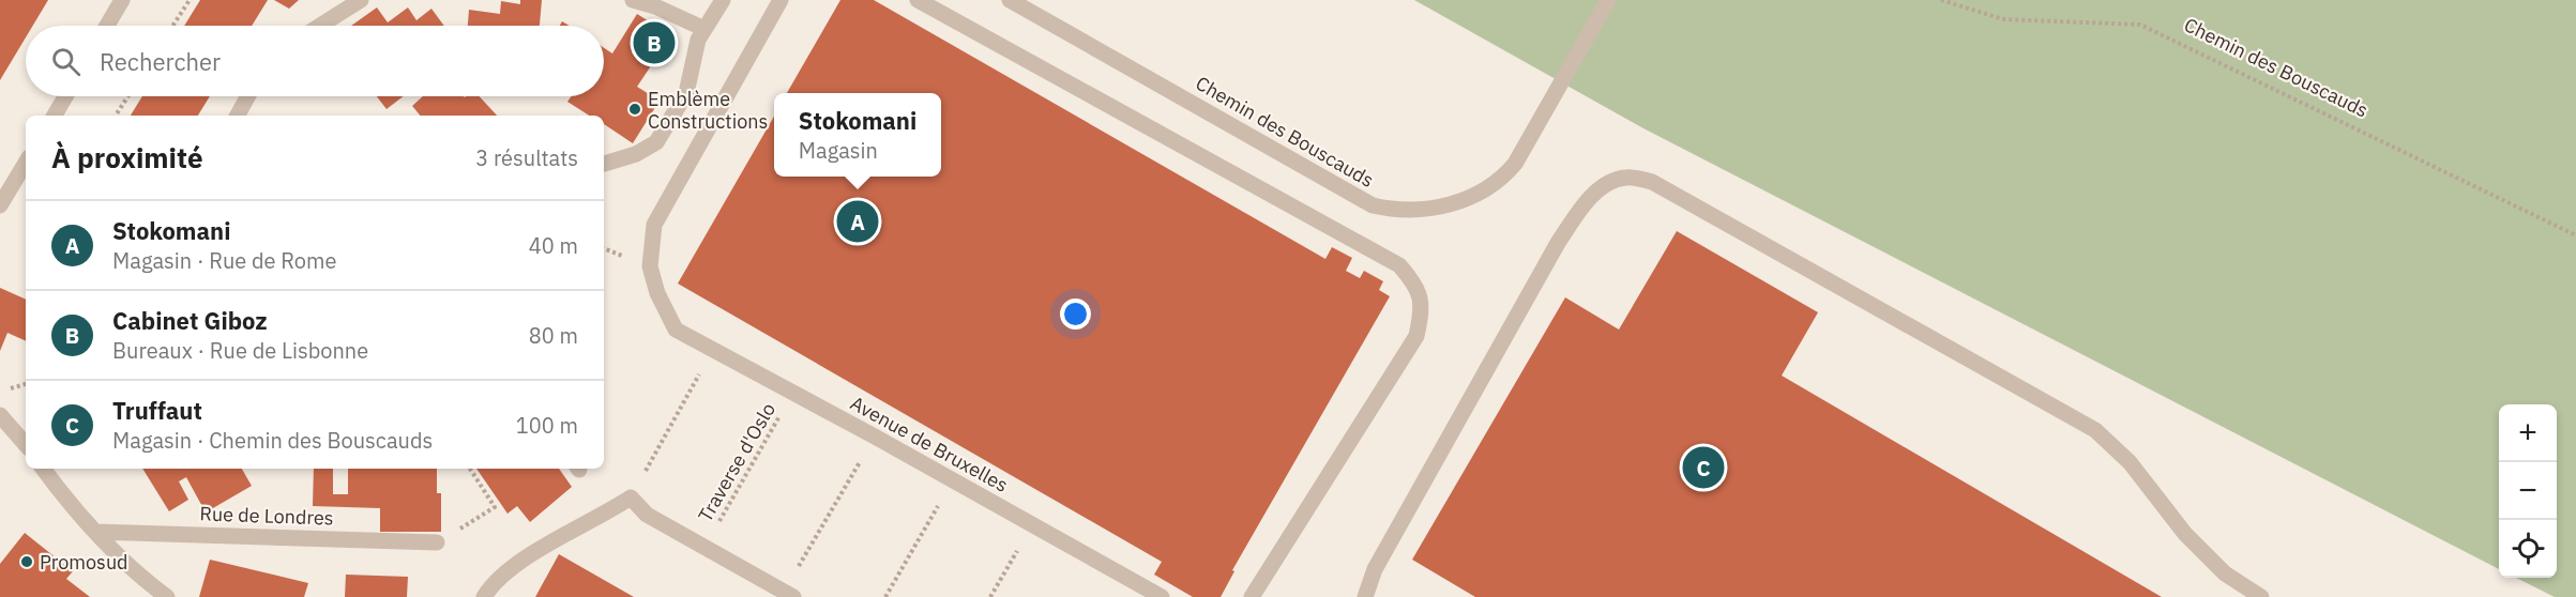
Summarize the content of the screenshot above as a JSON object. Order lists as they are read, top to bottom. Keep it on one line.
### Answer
{"streets":{"street":["Chemin des Bouscauds","Avenue de Bruxelles","Rue de Londres"],"path":["Traverse d'Oslo"]},"crossings":[["Avenue de Bruxelles","Traverse d'Oslo"]],"places":["Emblème Constructions","Promosud"],"page":{"pins":["B","A","C"],"search":"Rechercher","popup":["Stokomani","Magasin"],"heading":["À proximité","3 résultats"],"list":[{"mark":"A","name":"Stokomani","note":"Magasin · Rue de Rome","value":"40 m"},{"mark":"B","name":"Cabinet Giboz","note":"Bureaux · Rue de Lisbonne","value":"80 m"},{"mark":"C","name":"Truffaut","note":"Magasin · Chemin des Bouscauds","value":"100 m"}],"map_buttons":["+","−"]}}
